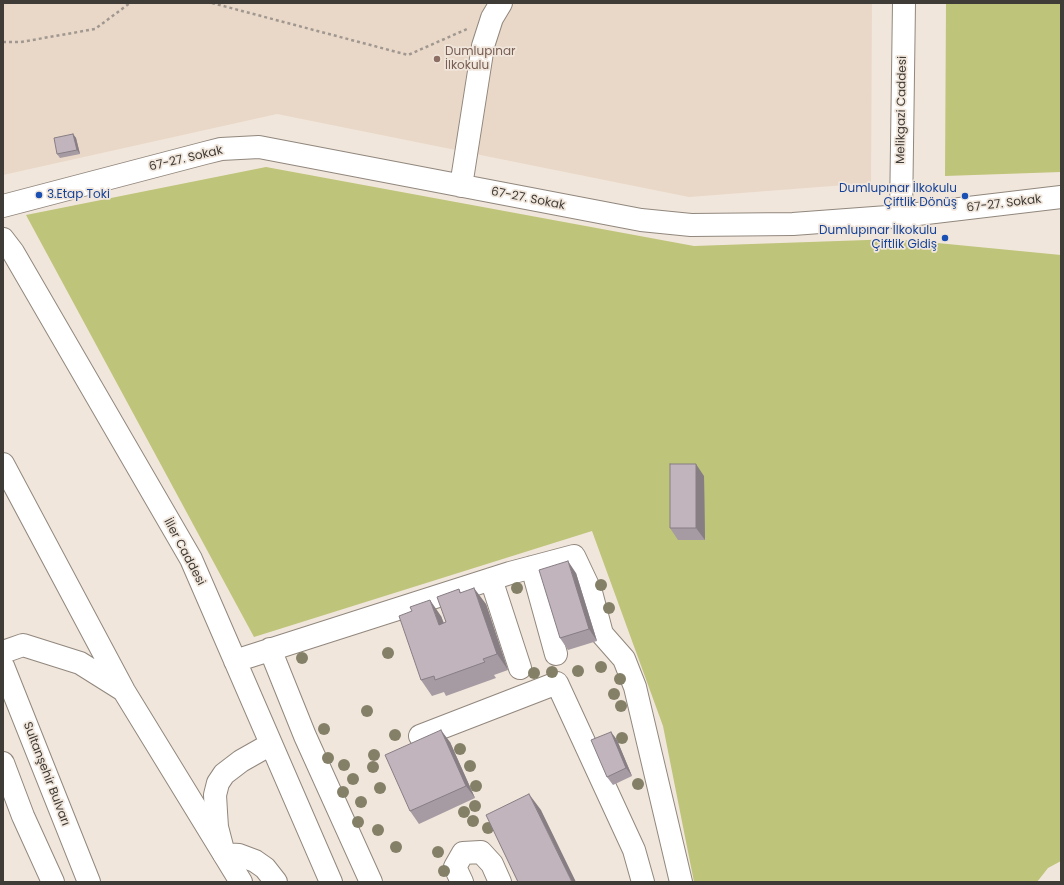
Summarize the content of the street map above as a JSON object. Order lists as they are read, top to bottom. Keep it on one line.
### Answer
{"streets":{"main road":["Melikgazi Caddesi","67-27. Sokak","İller Caddesi","Sultanşehir Bulvarı"]},"crossings":[["Melikgazi Caddesi","67-27. Sokak"]],"places":["Dumlupınar İlkokulu","3.Etap Toki","Dumlupınar İlkokulu Çiftlik Dönüş","Dumlupınar İlkokulu Çiftlik Gidiş"]}
